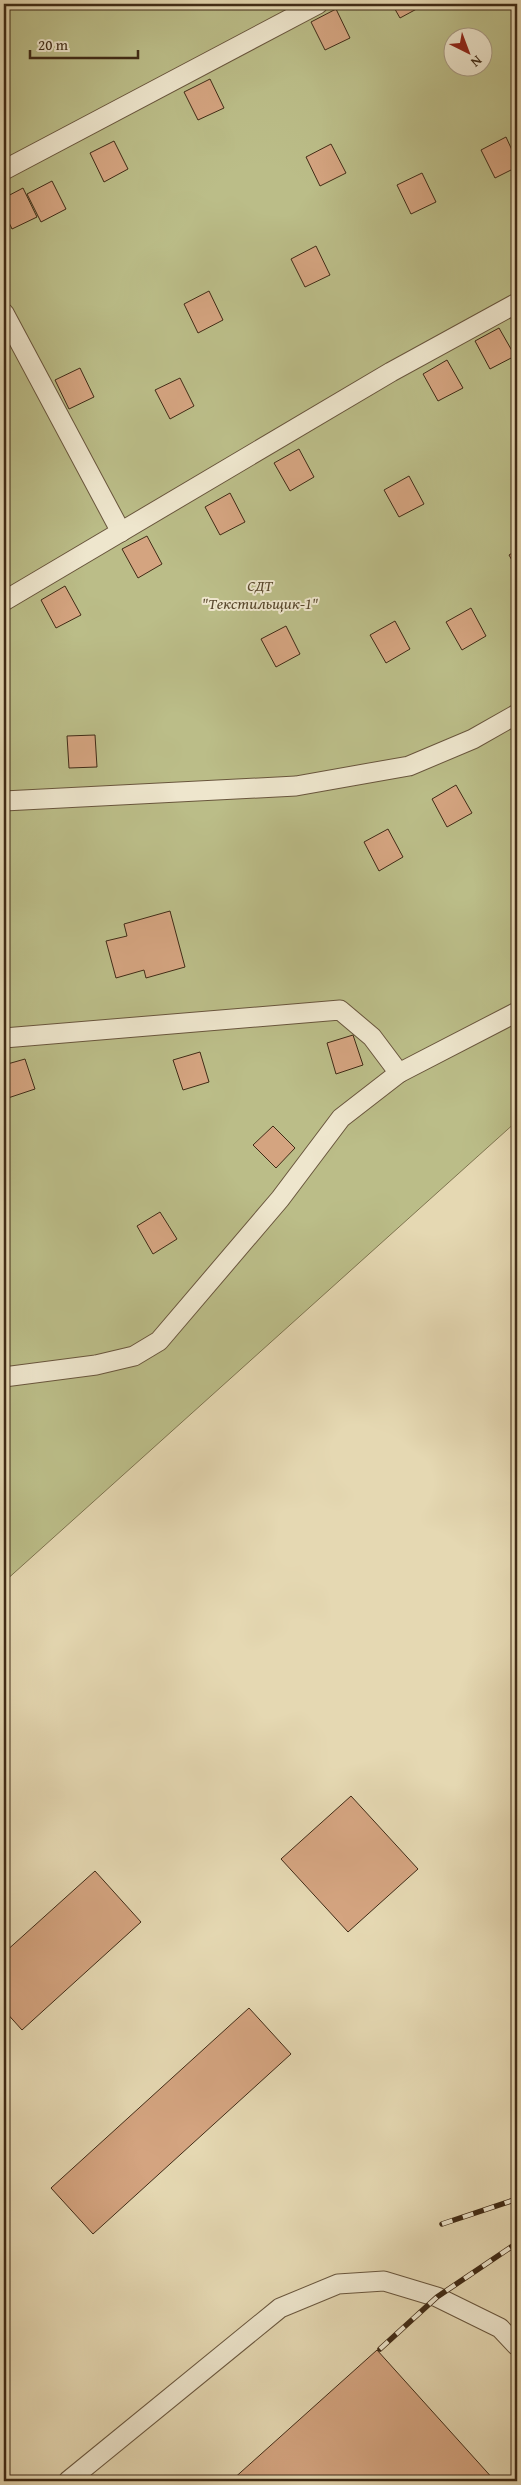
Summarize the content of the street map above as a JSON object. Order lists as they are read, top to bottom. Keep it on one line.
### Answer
{"parks":["СДТ \"Текстильщик-1\""],"scale_bar":"20 m","north":"bottom right"}
